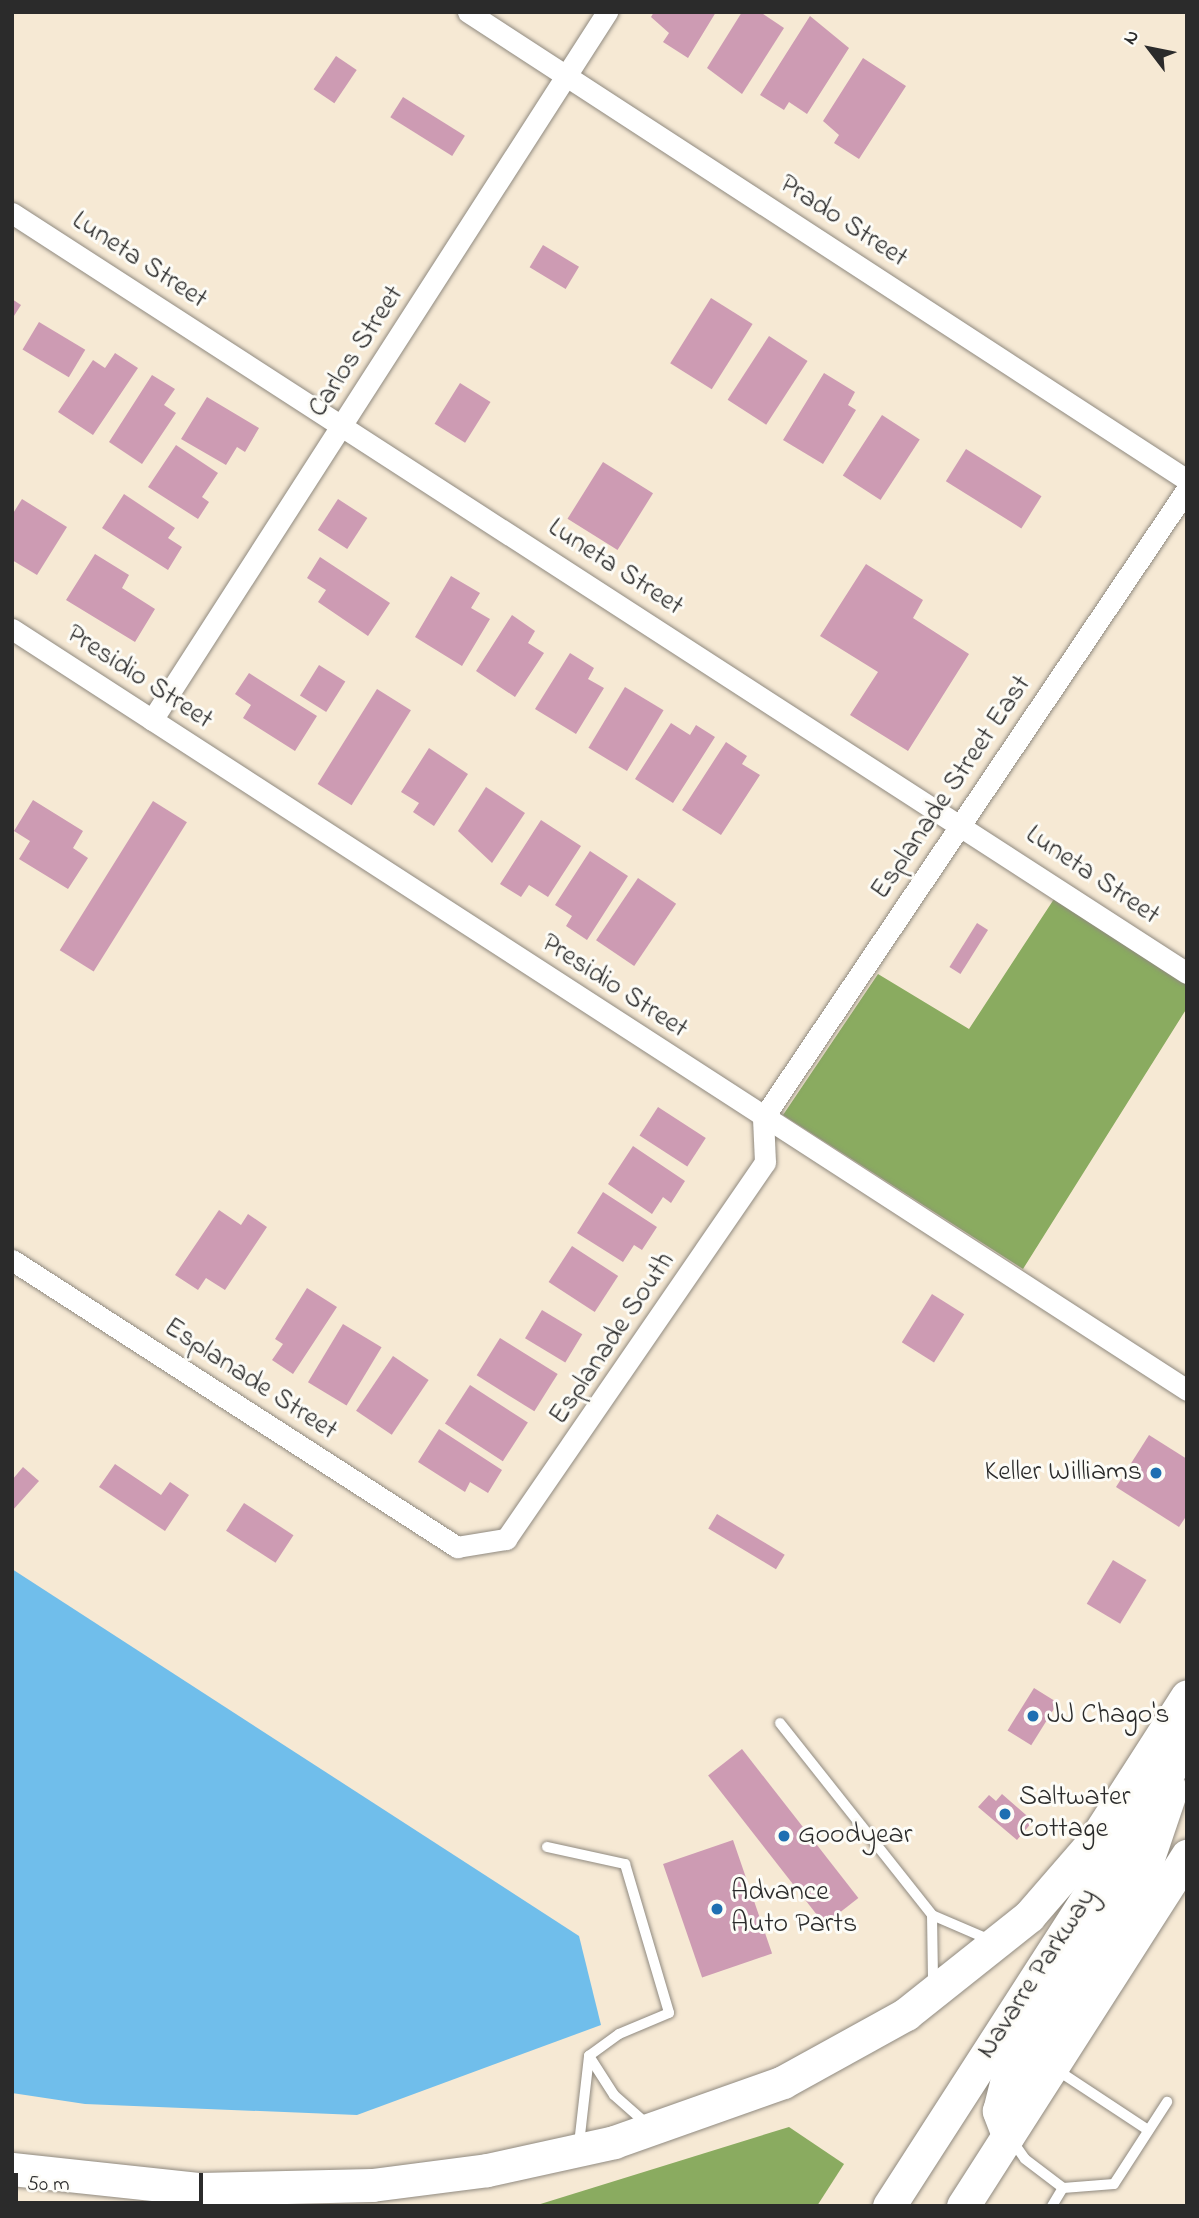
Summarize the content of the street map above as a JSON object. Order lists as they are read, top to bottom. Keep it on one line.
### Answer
{"streets":{"highway":["Navarre Parkway"],"street":["Prado Street","Luneta Street","Carlos Street","Presidio Street","Esplanade Street East","Esplanade South","Esplanade Street"]},"crossings":[["Prado Street","Carlos Street"],["Luneta Street","Carlos Street"],["Luneta Street","Esplanade Street East"],["Carlos Street","Presidio Street"],["Presidio Street","Esplanade Street East"],["Presidio Street","Esplanade South"],["Esplanade Street East","Esplanade South"],["Esplanade South","Esplanade Street"]],"places":["Keller Williams","JJ Chago's","Saltwater Cottage","Goodyear","Advance Auto Parts"],"scale_bar":"50 m","north":"top left"}
